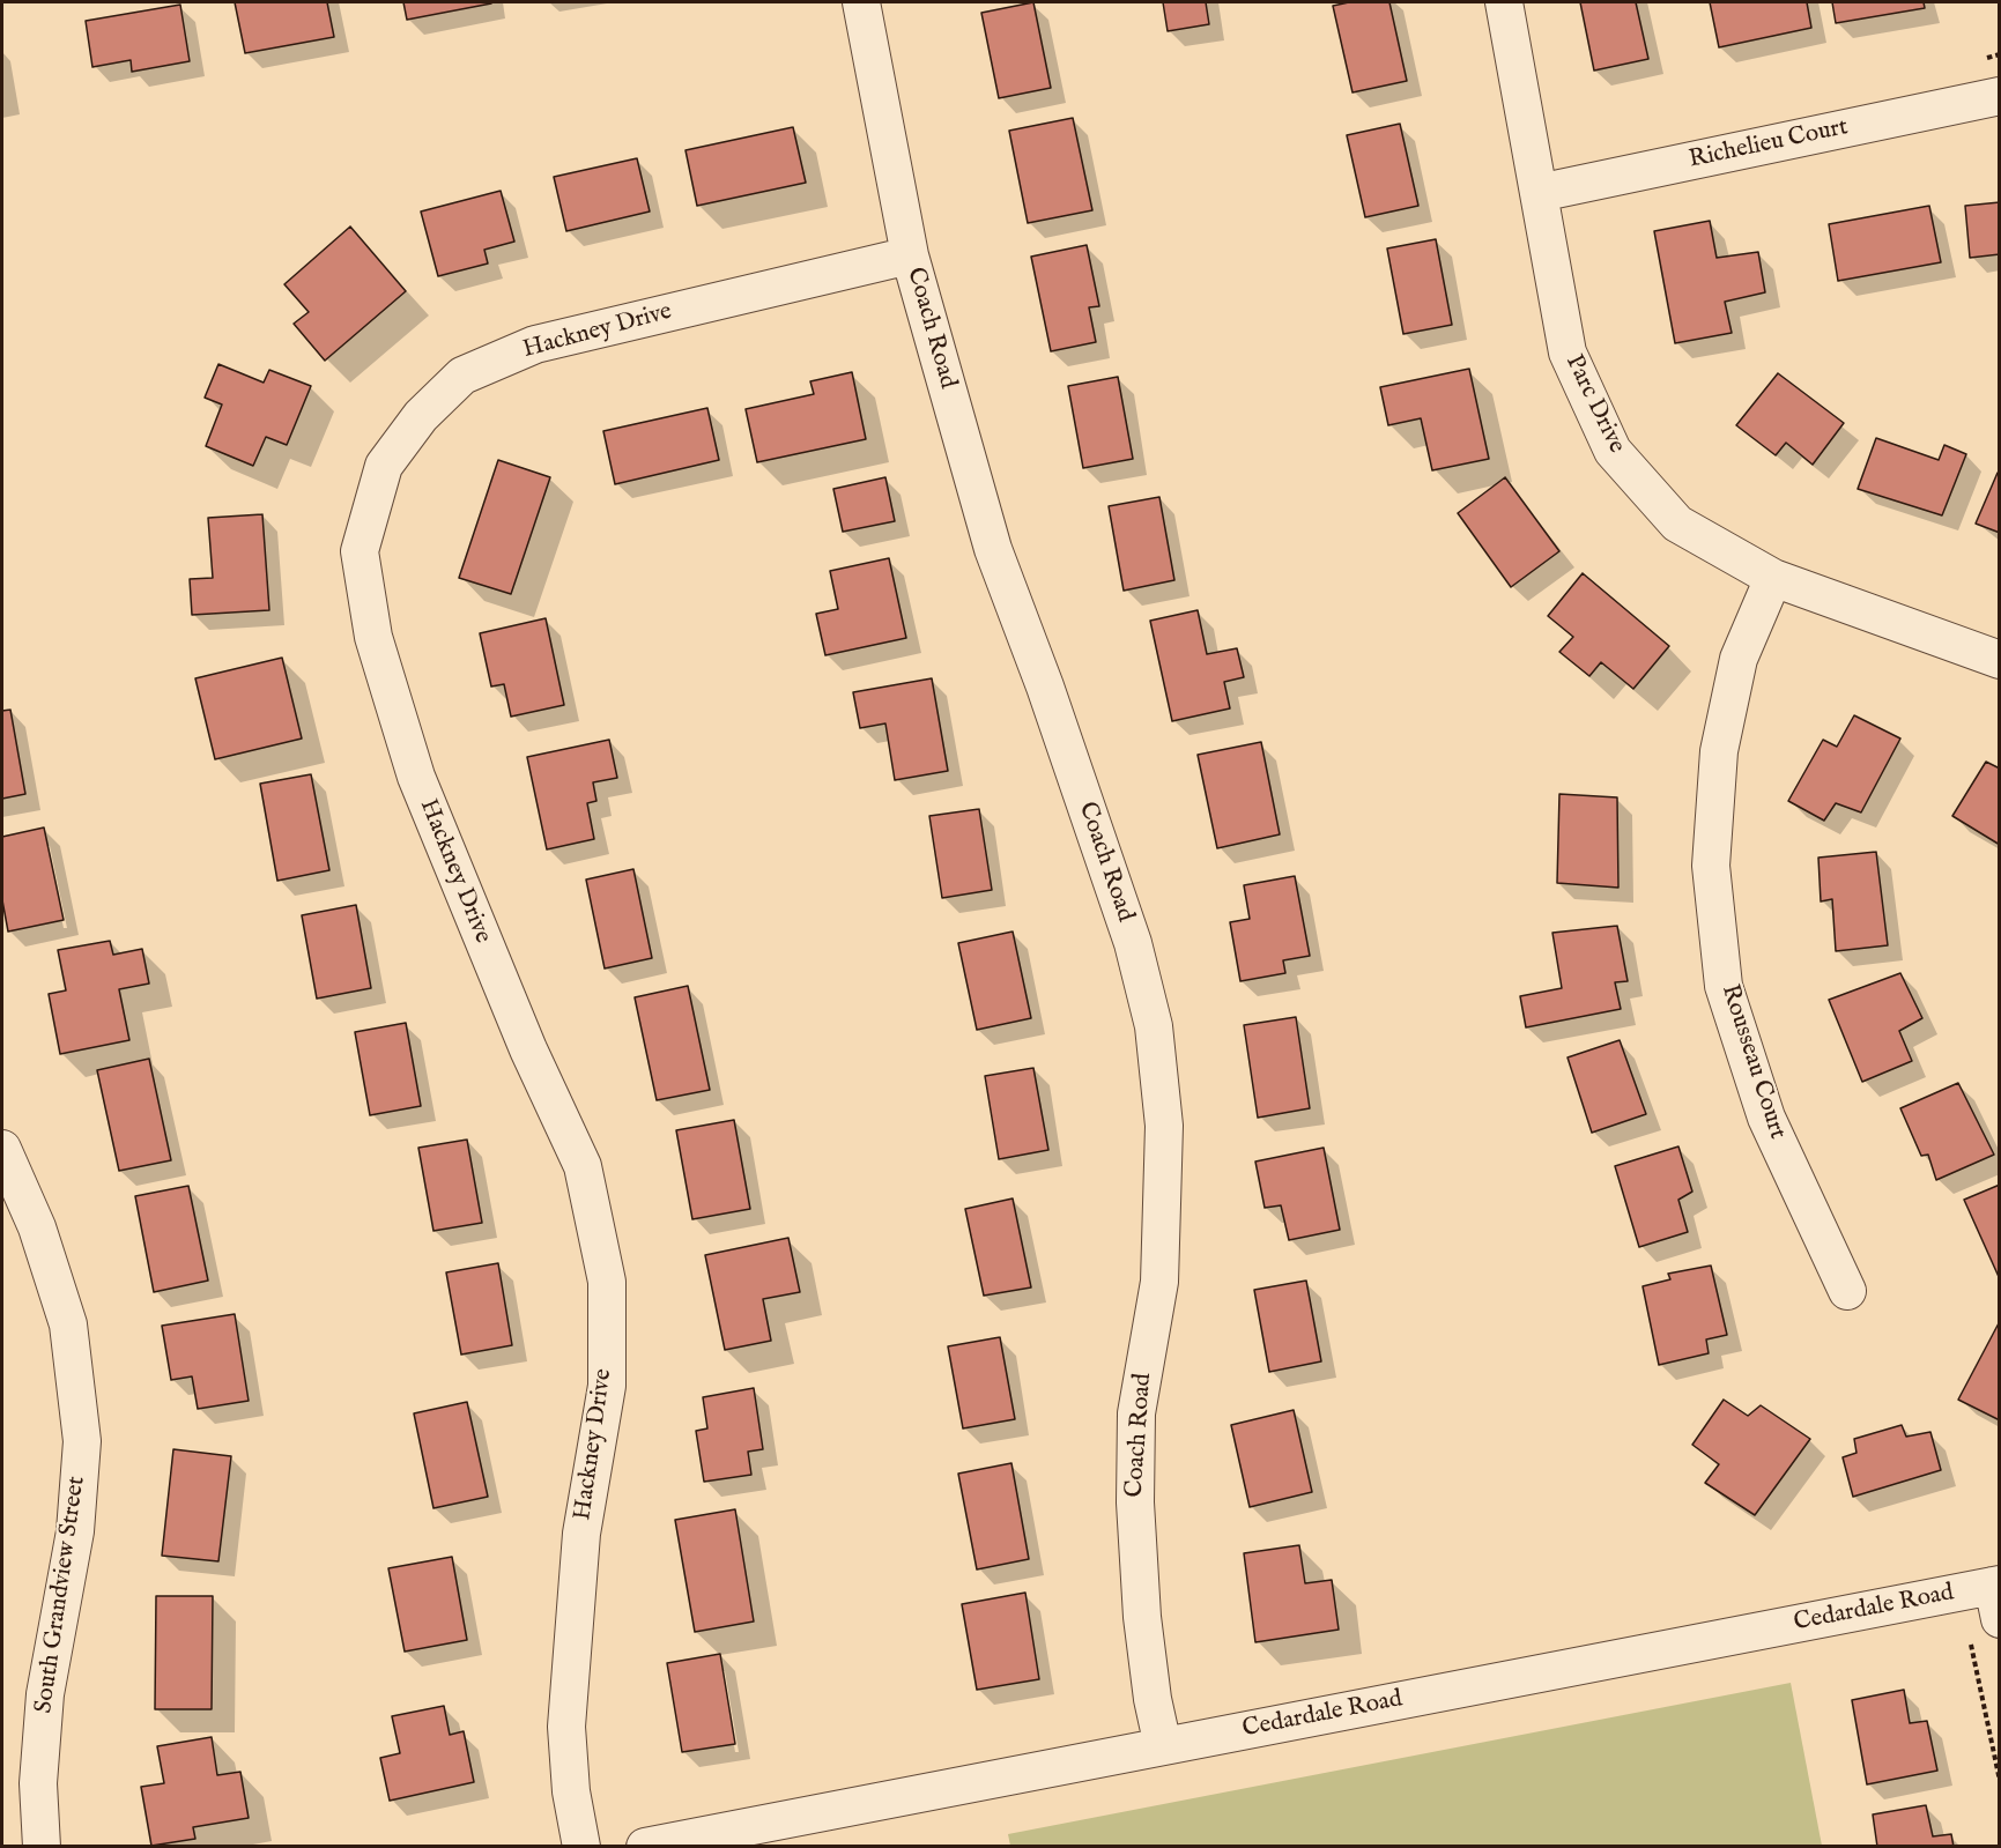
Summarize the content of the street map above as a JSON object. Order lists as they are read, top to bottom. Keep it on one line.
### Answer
{"streets":{"street":["Richelieu Court","Coach Road","Hackney Drive","Parc Drive","Rousseau Court","South Grandview Street","Cedardale Road"]},"crossings":[["Richelieu Court","Parc Drive"],["Coach Road","Hackney Drive"],["Coach Road","Cedardale Road"],["Parc Drive","Rousseau Court"]]}
